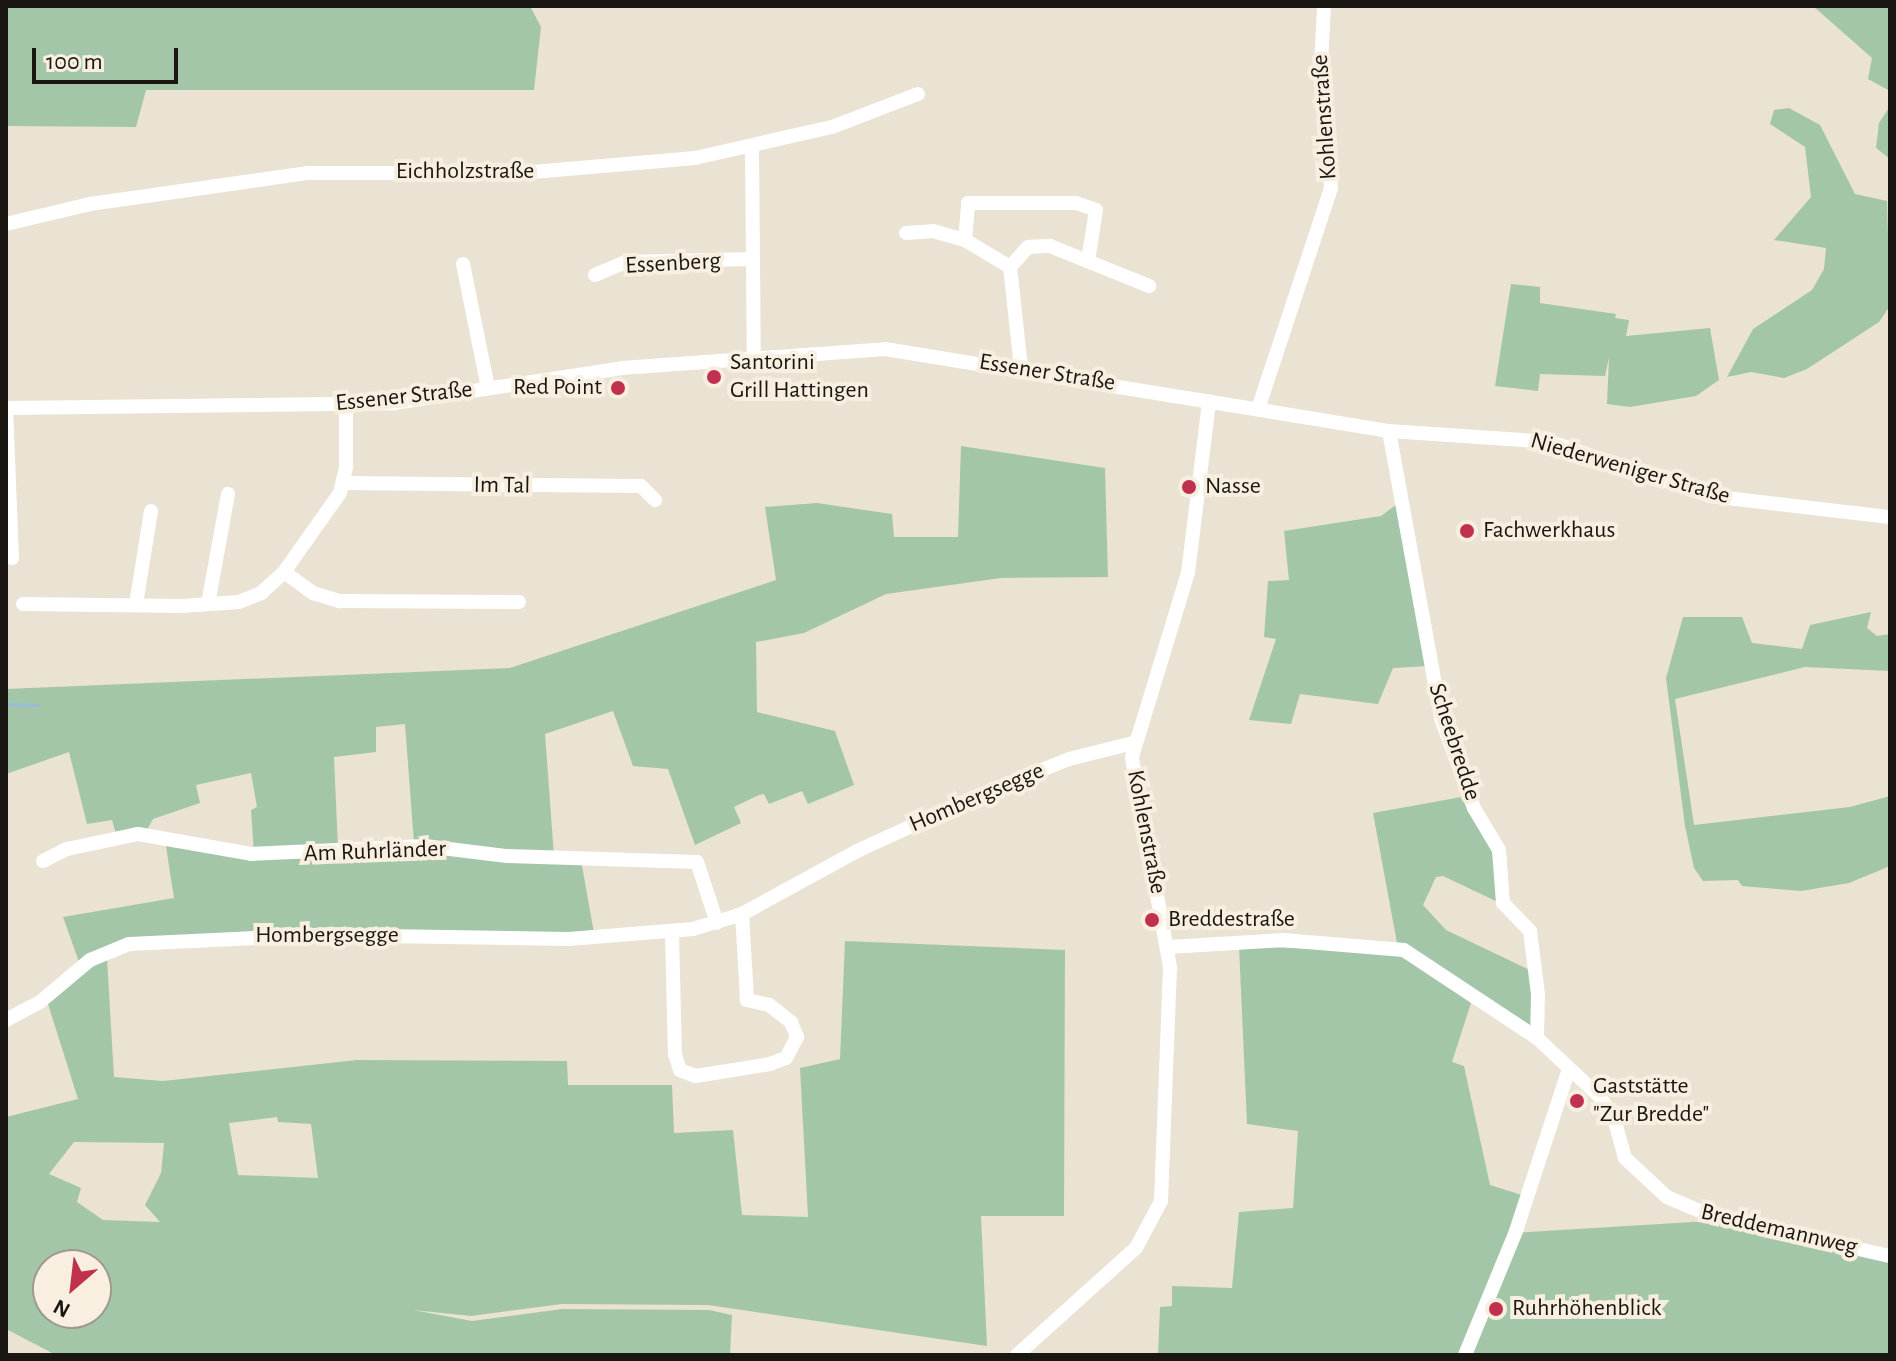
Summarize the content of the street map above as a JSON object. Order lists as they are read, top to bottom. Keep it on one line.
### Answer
{"streets":{"street":["Kohlenstraße","Eichholzstraße","Essenberg","Essener Straße","Niederweniger Straße","Im Tal","Scheebredde","Hombergsegge","Am Ruhrländer","Breddemannweg"]},"crossings":[["Kohlenstraße","Essener Straße"],["Kohlenstraße","Hombergsegge"],["Kohlenstraße","Breddemannweg"],["Eichholzstraße","Essenberg"],["Essenberg","Essener Straße"],["Essener Straße","Niederweniger Straße"],["Niederweniger Straße","Scheebredde"],["Scheebredde","Breddemannweg"],["Hombergsegge","Am Ruhrländer"]],"places":["Santorini Grill Hattingen","Red Point","Nasse","Fachwerkhaus","Breddestraße","Gaststätte \"Zur Bredde\"","Ruhrhöhenblick"],"scale_bar":"100 m","north":"bottom left"}
